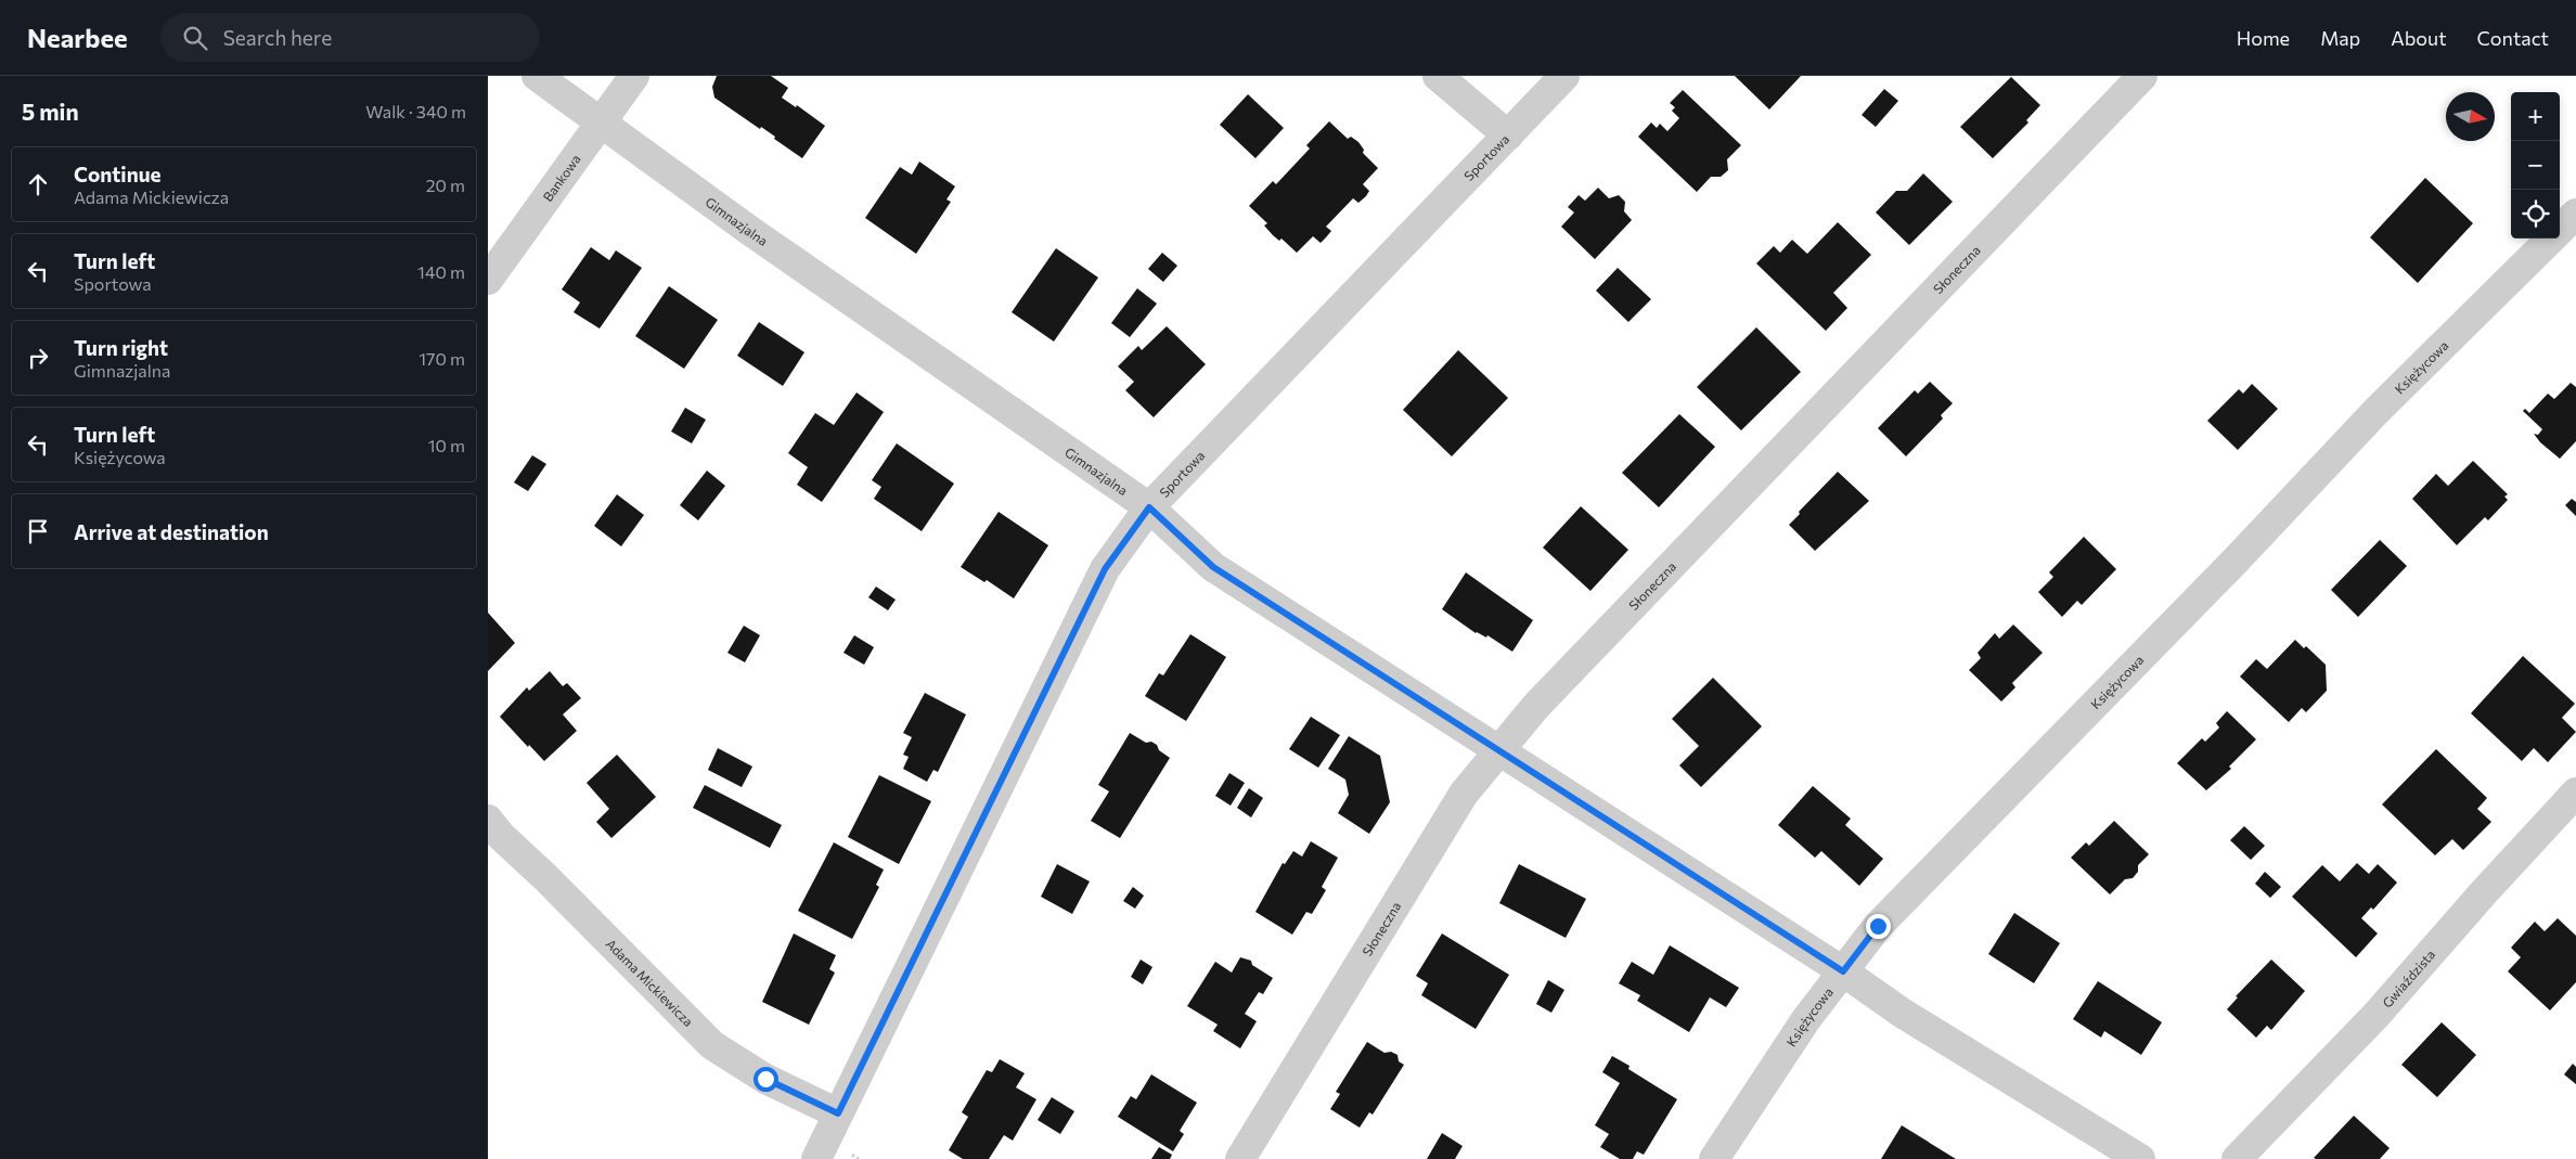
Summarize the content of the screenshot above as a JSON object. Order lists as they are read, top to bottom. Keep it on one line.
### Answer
{"streets":{"street":["Sportowa","Bankowa","Gimnazjalna","Słoneczna","Księżycowa","Gwiaździsta","Adama Mickiewicza"]},"crossings":[["Sportowa","Gimnazjalna"],["Sportowa","Adama Mickiewicza"],["Bankowa","Gimnazjalna"],["Gimnazjalna","Słoneczna"],["Gimnazjalna","Księżycowa"]],"north":"right","page":{"header":"Nearbee","search":"Search here","nav":["Home","Map","About","Contact"],"heading":["5 min","Walk · 340 m"],"map_buttons":["+","−"],"list":[["Continue","Adama Mickiewicza","20 m"],["Turn left","Sportowa","140 m"],["Turn right","Gimnazjalna","170 m"],["Turn left","Księżycowa","10 m"],"Arrive at destination"]}}
